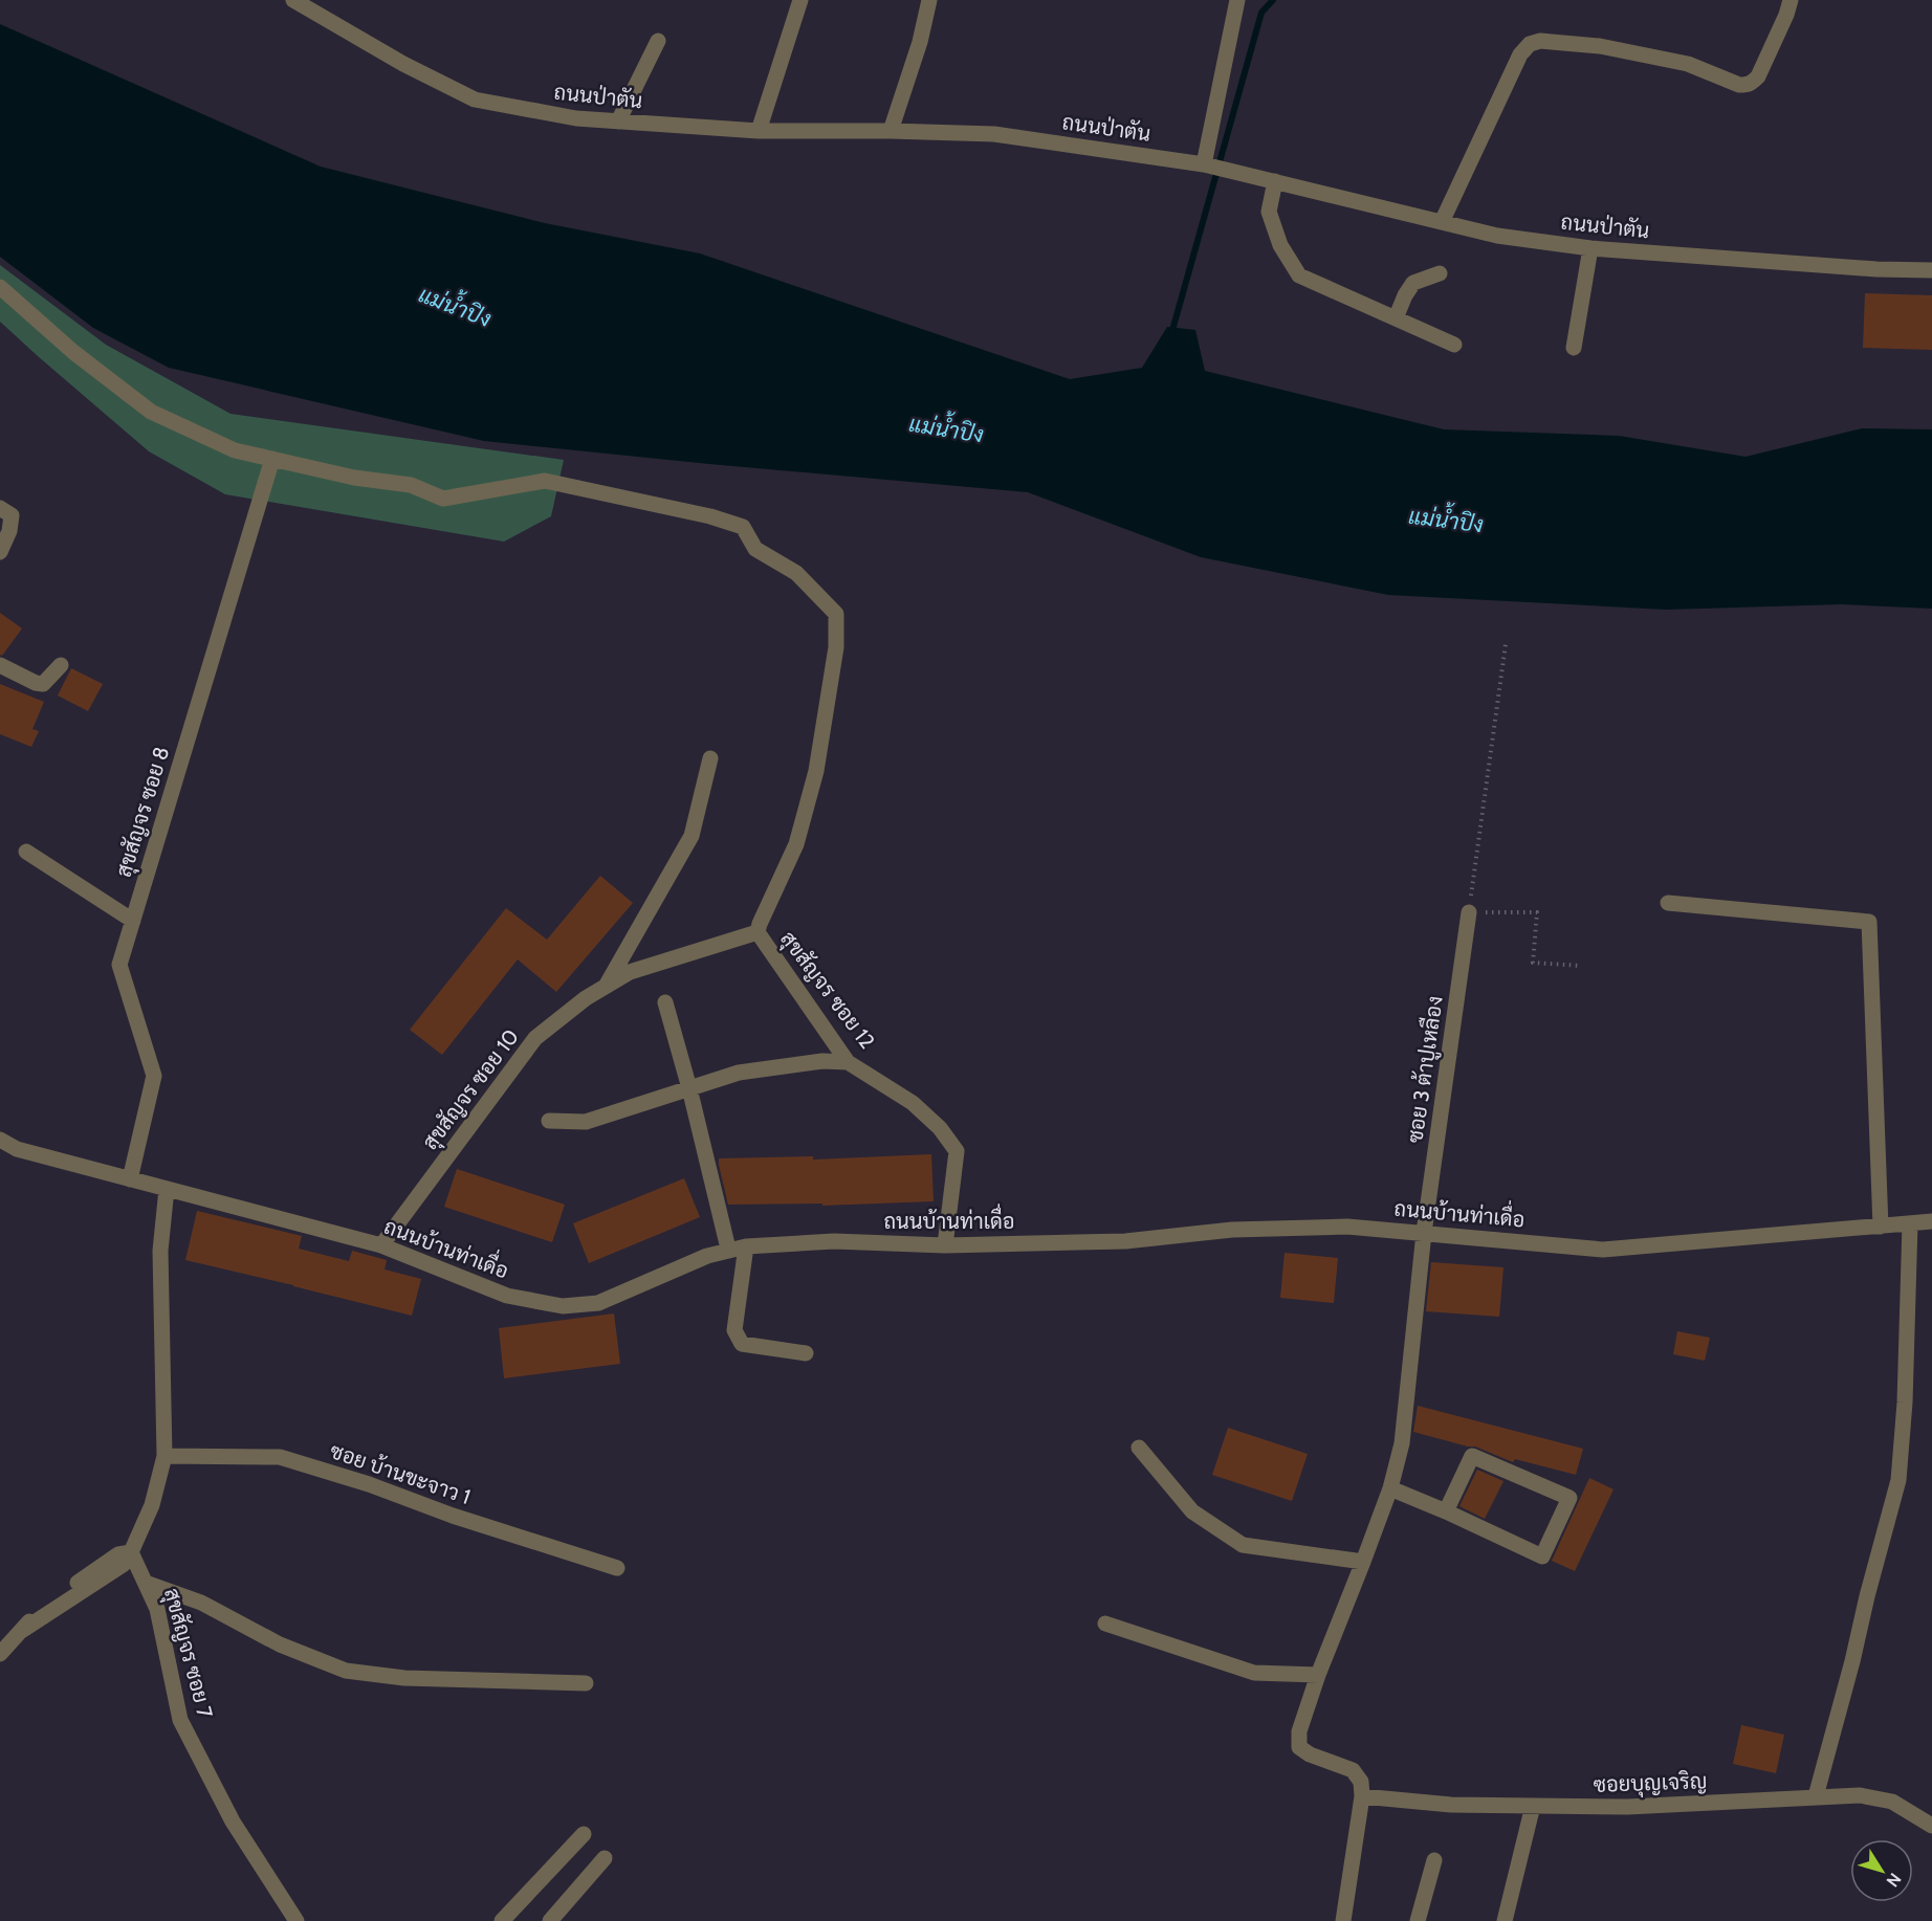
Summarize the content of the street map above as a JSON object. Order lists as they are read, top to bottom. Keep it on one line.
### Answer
{"streets":{"street":["ถนนป่าตัน","สุขสัญจร ซอย 8","สุขสัญจร ซอย 12","ซอย 3 ต้าปูเหลือง","สุขสัญจร ซอย 10","ถนนบ้านท่าเดื่อ","ซอย บ้านขะจาว 1","สุขสัญจร ซอย 7","ซอยบุญเจริญ"]},"crossings":[["สุขสัญจร ซอย 8","สุขสัญจร ซอย 12"],["สุขสัญจร ซอย 8","ถนนบ้านท่าเดื่อ"],["สุขสัญจร ซอย 12","สุขสัญจร ซอย 10"],["สุขสัญจร ซอย 12","ถนนบ้านท่าเดื่อ"],["ซอย 3 ต้าปูเหลือง","ถนนบ้านท่าเดื่อ"],["ซอย 3 ต้าปูเหลือง","ซอยบุญเจริญ"],["สุขสัญจร ซอย 10","ถนนบ้านท่าเดื่อ"]],"water":["แม่น้ำปิง"],"north":"bottom right"}
